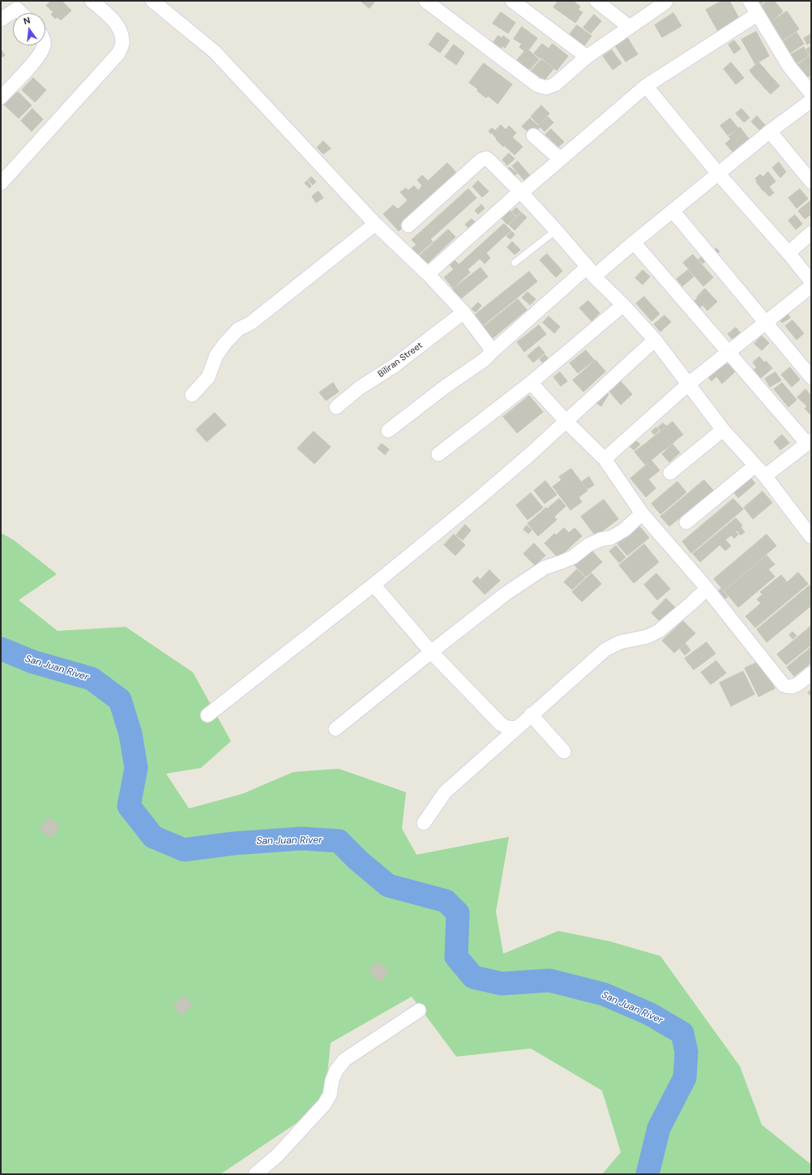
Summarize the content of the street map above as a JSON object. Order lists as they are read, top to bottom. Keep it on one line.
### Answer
{"streets":{"street":["Biliran Street"]},"water":["San Juan River"],"north":"top"}
